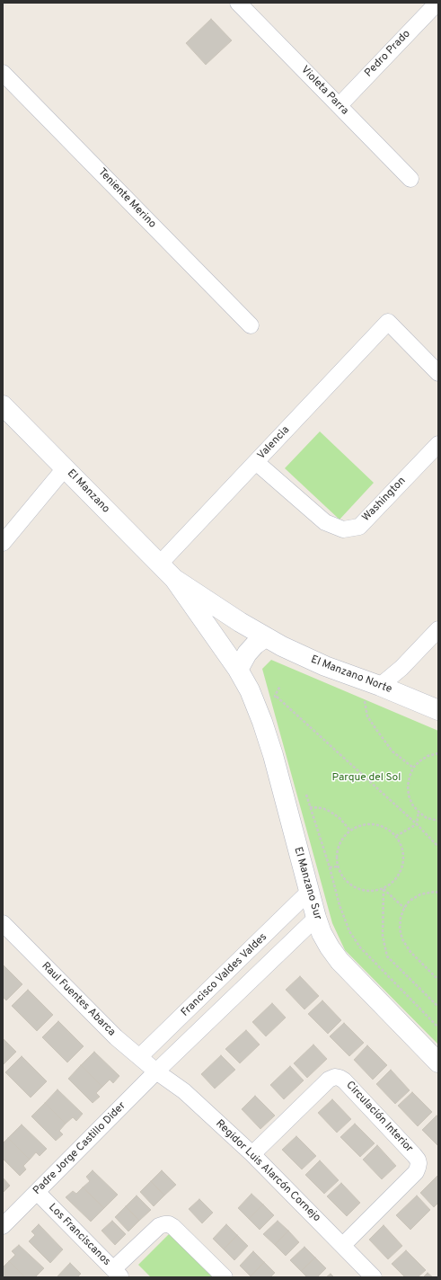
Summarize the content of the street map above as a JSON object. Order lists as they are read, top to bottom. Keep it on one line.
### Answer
{"streets":{"street":["Pedro Prado","Violeta Parra","Teniente Merino","Valencia","El Manzano","Washington","El Manzano Norte","El Manzano Sur","Francisco Valdes Valdes","Raul Fuentes Abarca","Circulación Interior","Padre Jorge Castillo Dider","Regidor Luis Alarcón Cornejo","Los Franciscanos"]},"crossings":[["Pedro Prado","Violeta Parra"],["Valencia","El Manzano"],["Valencia","Washington"],["El Manzano","El Manzano Norte"],["El Manzano","El Manzano Sur"],["El Manzano Sur","Francisco Valdes Valdes"],["Francisco Valdes Valdes","Raul Fuentes Abarca"],["Francisco Valdes Valdes","Padre Jorge Castillo Dider"],["Francisco Valdes Valdes","Regidor Luis Alarcón Cornejo"],["Raul Fuentes Abarca","Padre Jorge Castillo Dider"],["Raul Fuentes Abarca","Regidor Luis Alarcón Cornejo"],["Circulación Interior","Regidor Luis Alarcón Cornejo"],["Padre Jorge Castillo Dider","Regidor Luis Alarcón Cornejo"],["Padre Jorge Castillo Dider","Los Franciscanos"]],"parks":["Parque del Sol"]}
